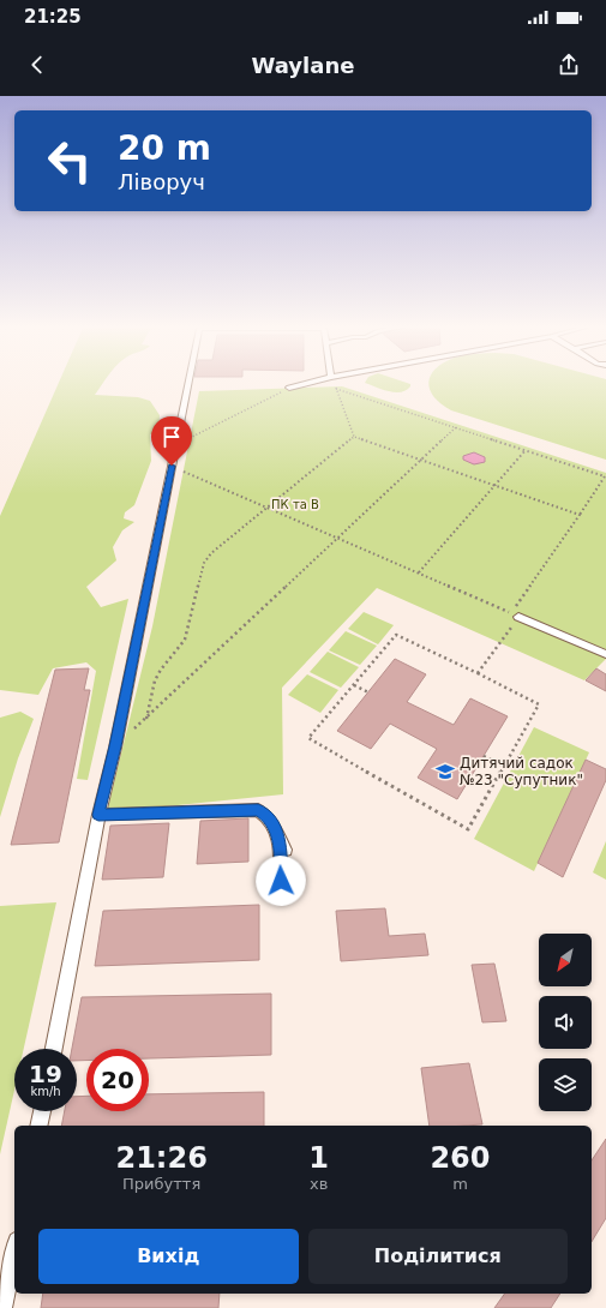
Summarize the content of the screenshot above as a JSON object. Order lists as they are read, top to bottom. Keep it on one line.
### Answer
{"parks":["ПК та В"],"places":{"school or university":["Дитячий садок №23 \"Супутник\""]},"north":"bottom left","page":{"status":"21:25","header":"Waylane","turn":["20 m","Ліворуч"],"speed":"19 km/h","limit":"20","eta":["21:26","Прибуття","1","хв","260","m"],"buttons":["Вихід","Поділитися"]}}
